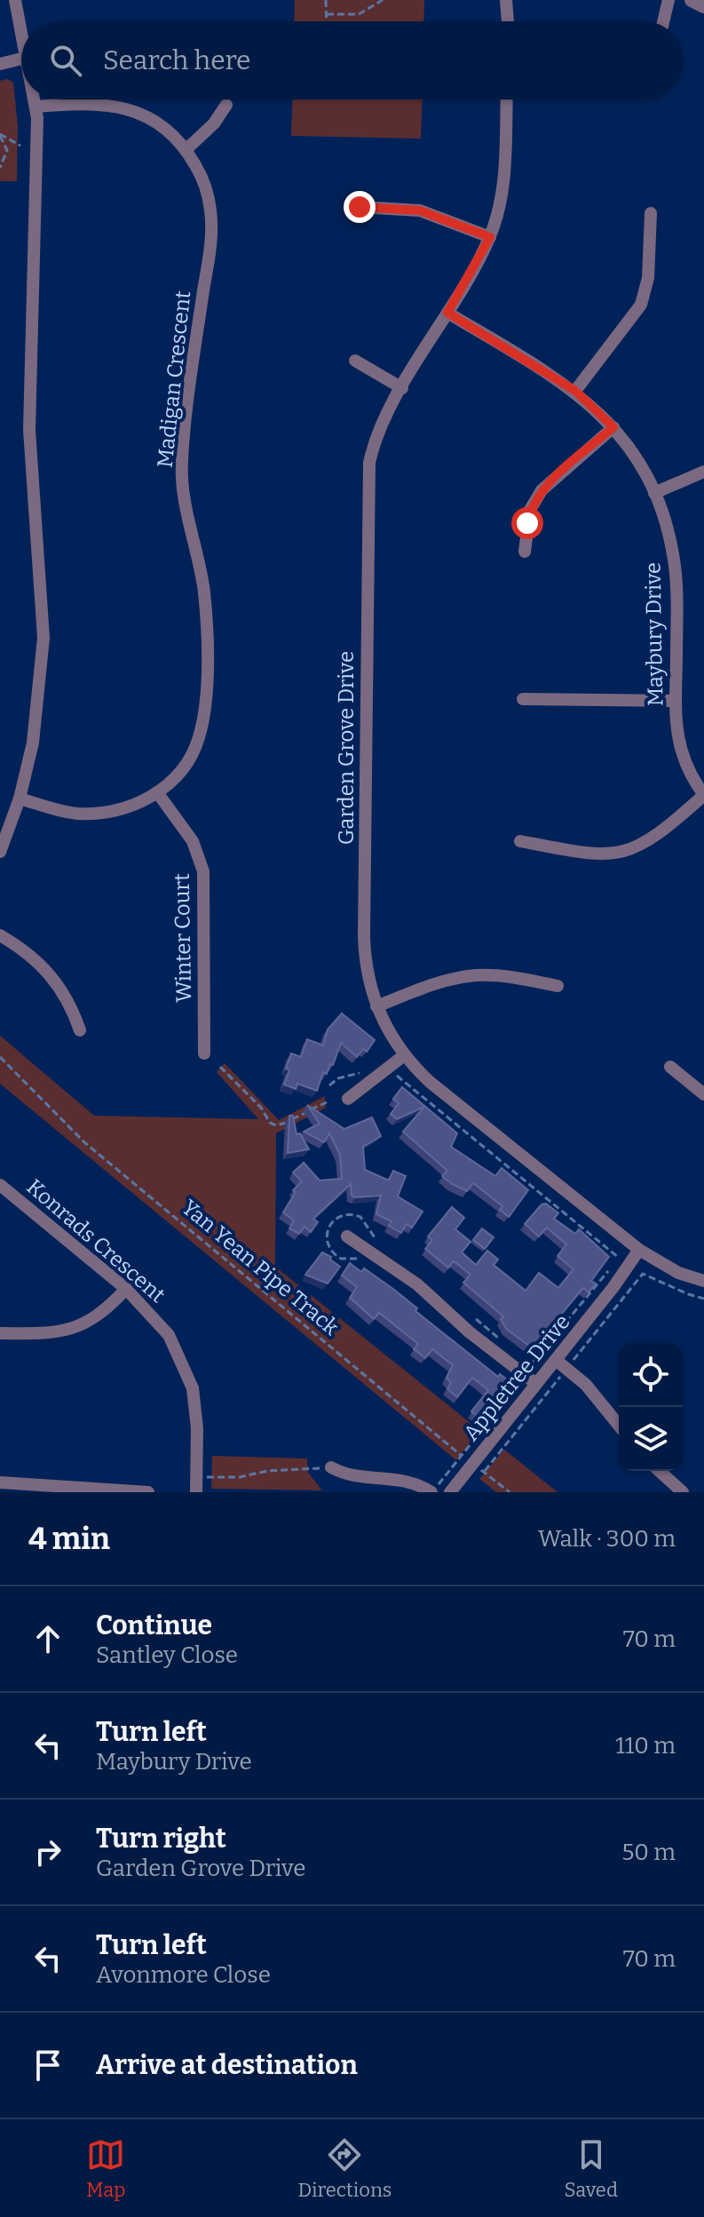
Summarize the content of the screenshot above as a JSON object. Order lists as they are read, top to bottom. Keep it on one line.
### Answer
{"streets":{"street":["Madigan Crescent","Maybury Drive","Garden Grove Drive","Winter Court","Konrads Crescent","Appletree Drive"],"path":["Yan Yean Pipe Track"]},"crossings":[["Madigan Crescent","Winter Court"],["Maybury Drive","Garden Grove Drive"],["Garden Grove Drive","Appletree Drive"],["Yan Yean Pipe Track","Appletree Drive"]],"page":{"search":"Search here","heading":["4 min","Walk · 300 m"],"list":[["Continue","Santley Close","70 m"],["Turn left","Maybury Drive","110 m"],["Turn right","Garden Grove Drive","50 m"],["Turn left","Avonmore Close","70 m"],"Arrive at destination"],"nav":["Map","Directions","Saved"]}}
